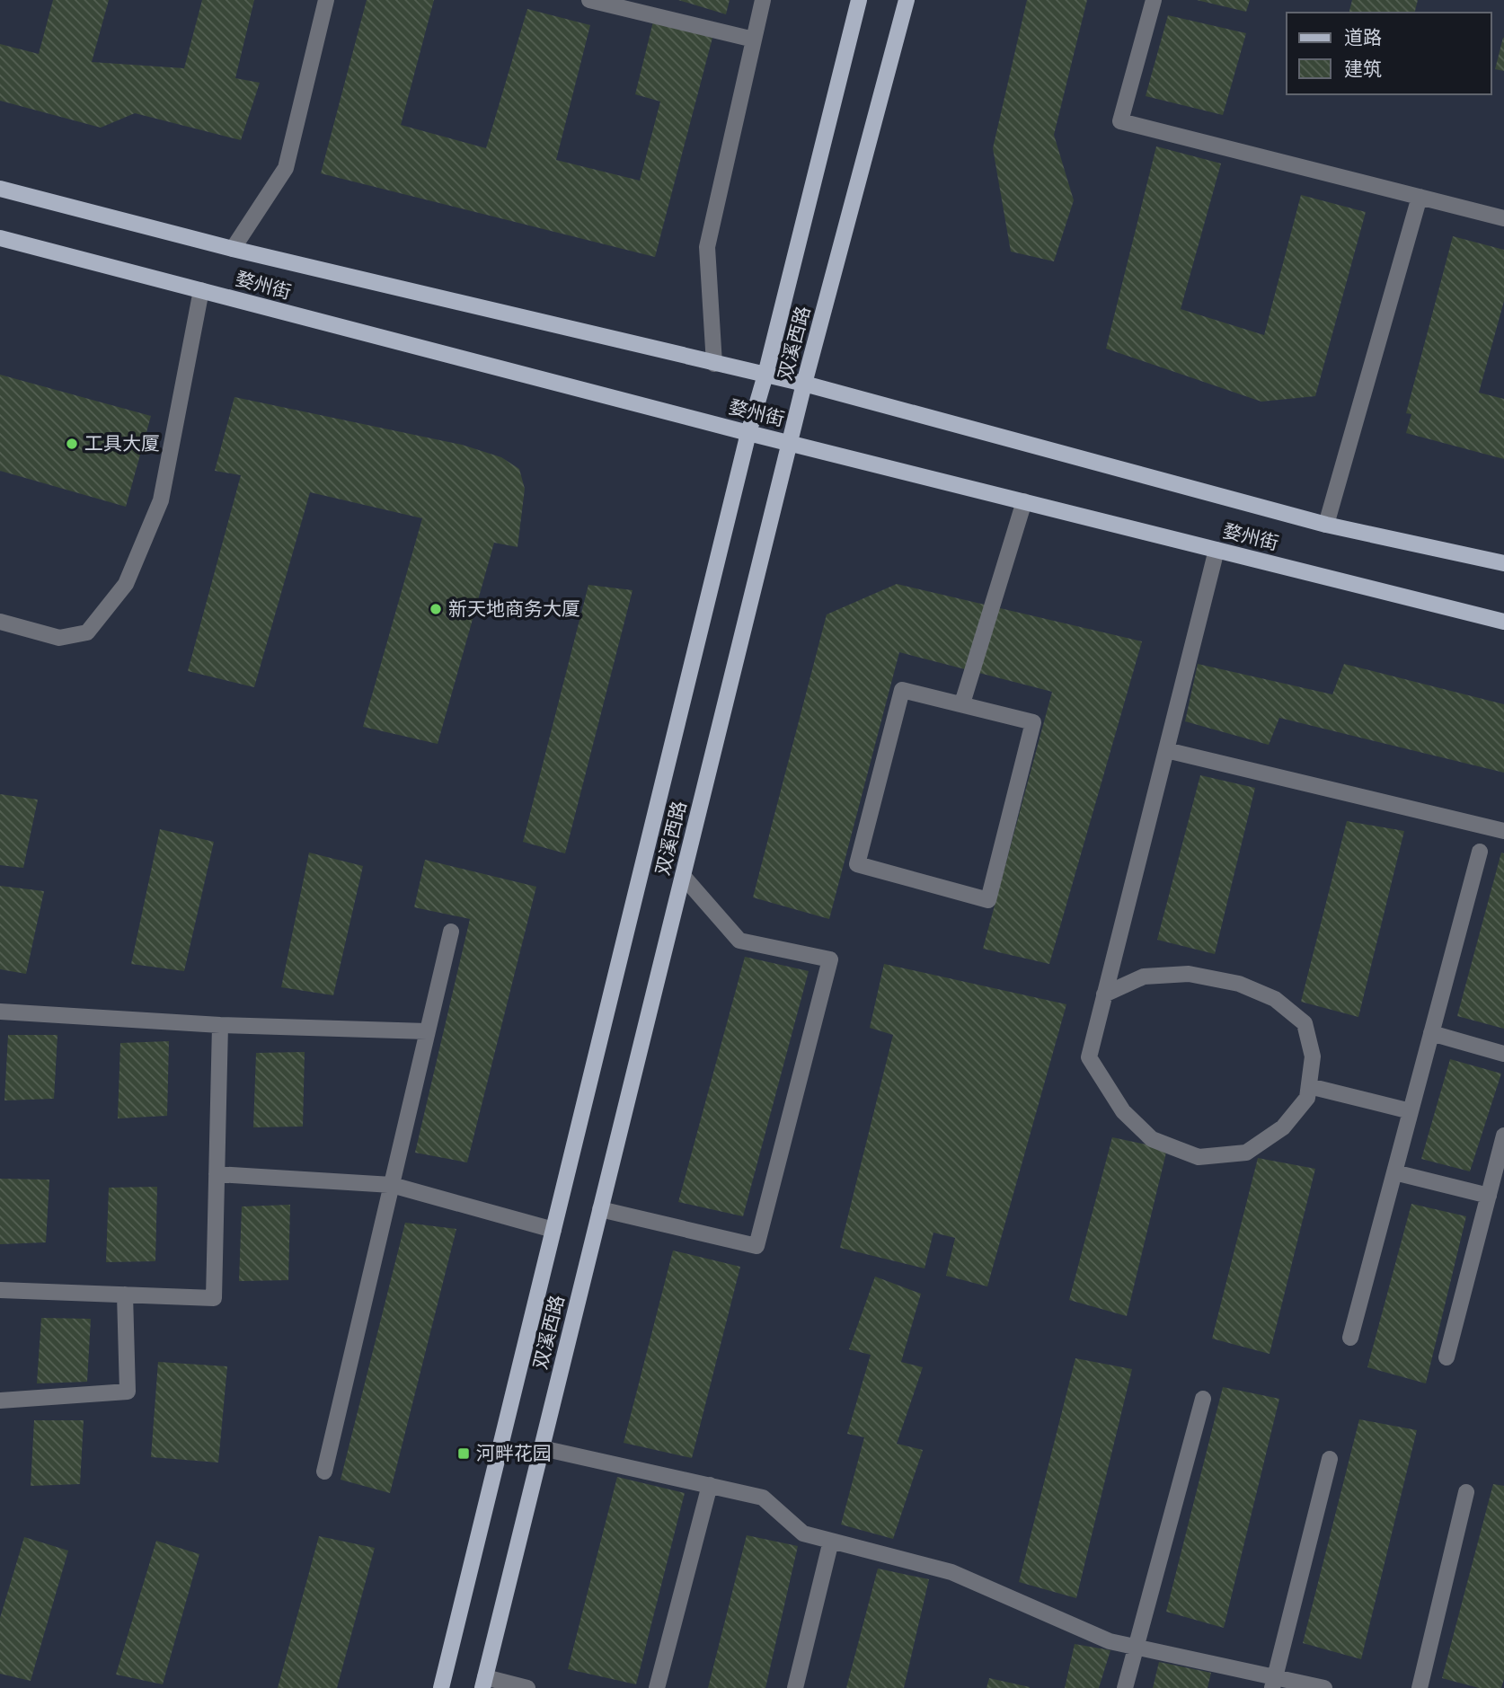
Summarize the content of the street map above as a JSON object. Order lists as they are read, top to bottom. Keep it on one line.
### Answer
{"streets":{"main road":["婺州街","双溪西路"]},"crossings":[["婺州街","双溪西路"]],"places":{"other":["工具大厦","新天地商务大厦"],"transit":["河畔花园"]},"legend":["道路","建筑"]}
